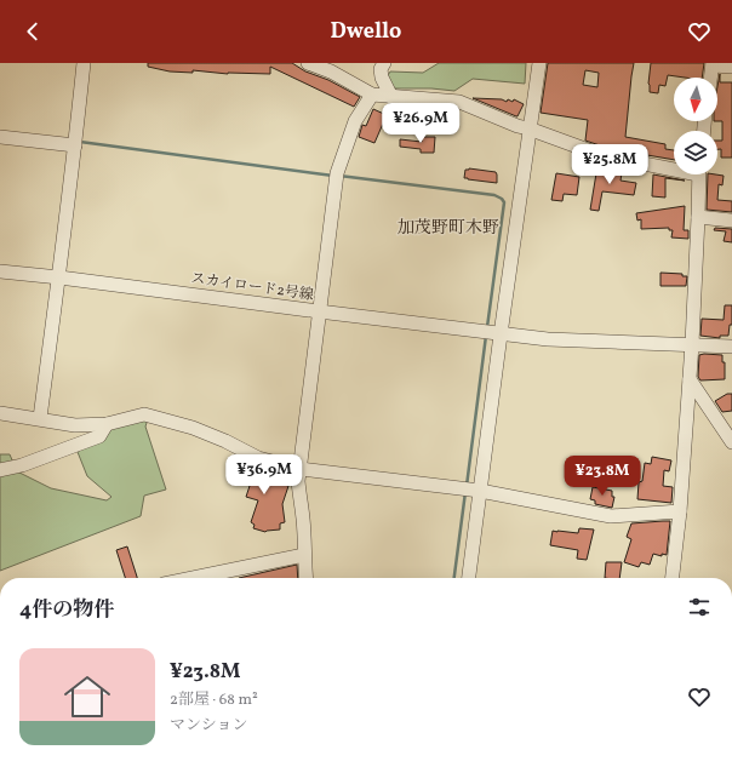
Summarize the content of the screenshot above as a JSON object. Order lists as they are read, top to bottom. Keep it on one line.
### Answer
{"streets":{"street":["スカイロード2号線"]},"districts":["加茂野町木野"],"north":"bottom","page":{"header":"Dwello","price":["¥26.9M","¥25.8M","¥36.9M","¥23.8M"],"heading":"4件の物件","list":[{"name":"¥23.8M","note":"2部屋 · 68 m² · マンション"}]}}
